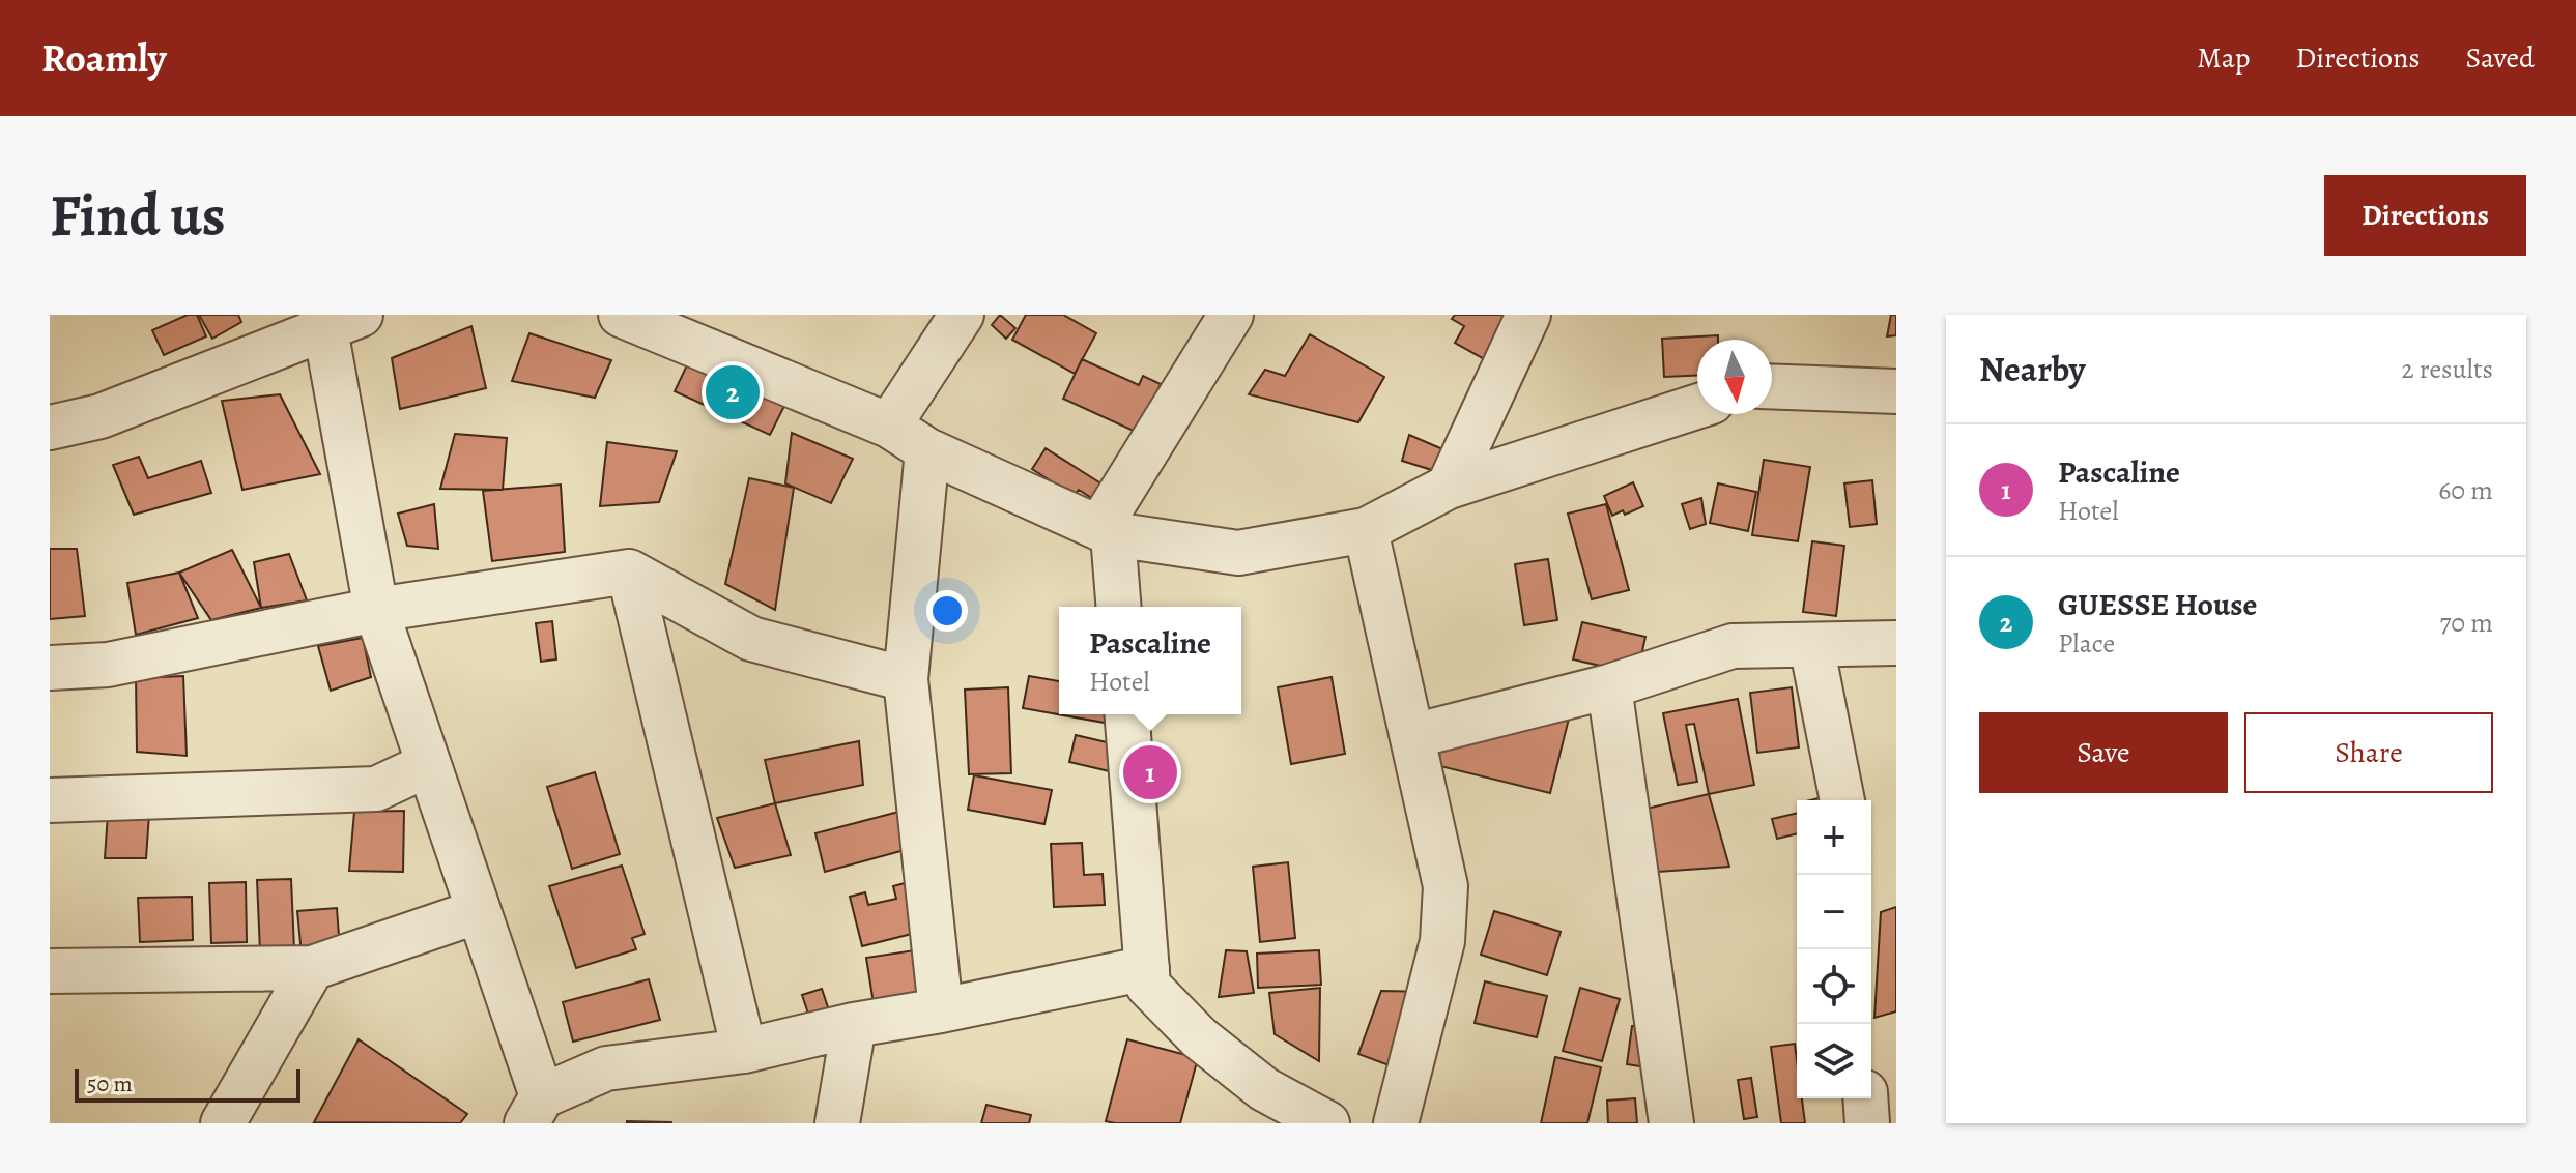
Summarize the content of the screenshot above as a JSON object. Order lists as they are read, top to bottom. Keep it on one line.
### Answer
{"scale_bar":"50 m","north":"bottom","page":{"header":"Roamly","nav":["Map","Directions","Saved"],"buttons":["Directions",["Save","Share"]],"title":"Find us","heading":["Nearby","2 results"],"pins":["2","1"],"list":[{"mark":"1","name":"Pascaline","note":"Hotel","value":"60 m"},{"mark":"2","name":"GUESSE House","note":"Place","value":"70 m"}],"popup":["Pascaline","Hotel"],"map_buttons":["+","−"],"scale":"50 m"}}
